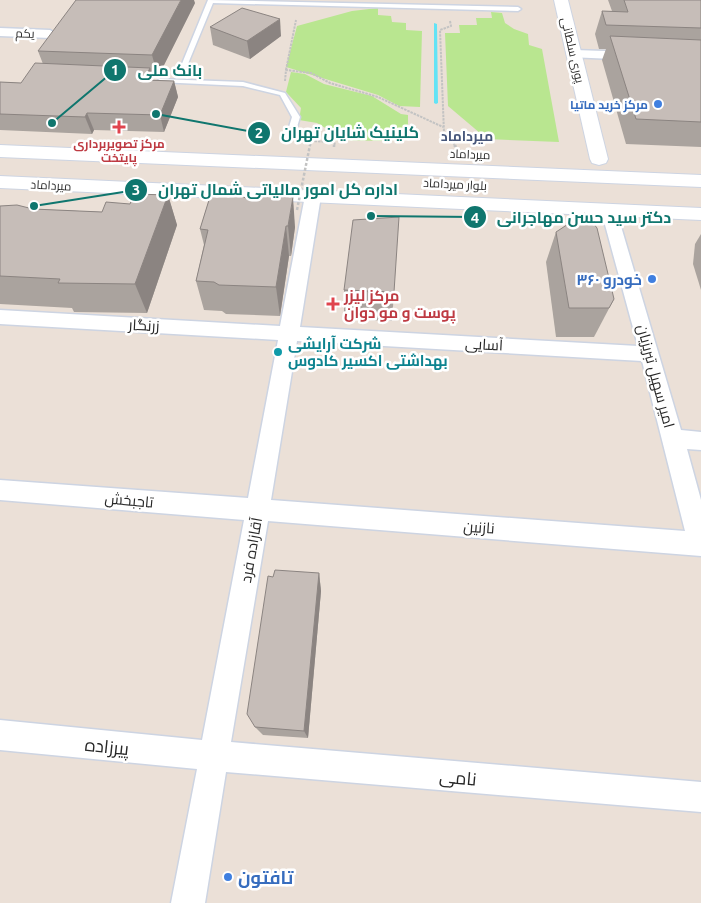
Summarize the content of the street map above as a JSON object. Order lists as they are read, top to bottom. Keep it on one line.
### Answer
{"streets":{"main road":["پوری سلطانی","میرداماد","بلوار میرداماد"],"street":["یکم","زرنگار","آسایی","امیر سهیل تبریزیان","تاجبخش","نازنین","آقازاده فرد","پیرزاده","نامی"]},"crossings":[["پوری سلطانی","میرداماد"],["میرداماد","امیر سهیل تبریزیان"],["میرداماد","آقازاده فرد"],["زرنگار","آسایی"],["زرنگار","آقازاده فرد"],["آسایی","امیر سهیل تبریزیان"],["آسایی","آقازاده فرد"],["امیر سهیل تبریزیان","نازنین"],["تاجبخش","نازنین"],["تاجبخش","آقازاده فرد"],["نازنین","آقازاده فرد"],["آقازاده فرد","پیرزاده"],["آقازاده فرد","نامی"],["پیرزاده","نامی"]],"districts":["میرداماد"],"places":{"other":["مرکز خرید ماتیا","کلینیک شایان تهران","بانک ملی","اداره کل امور مالیاتی شمال تهران","دکتر سید حسن مهاجرانی","خودرو ۳۶۰","شرکت آرایشی بهداشتی اکسیر کادوس","تافتون"],"health":["مرکز تصویربرداری پایتخت","مرکز لیزر پوست و مو دوان"]}}
